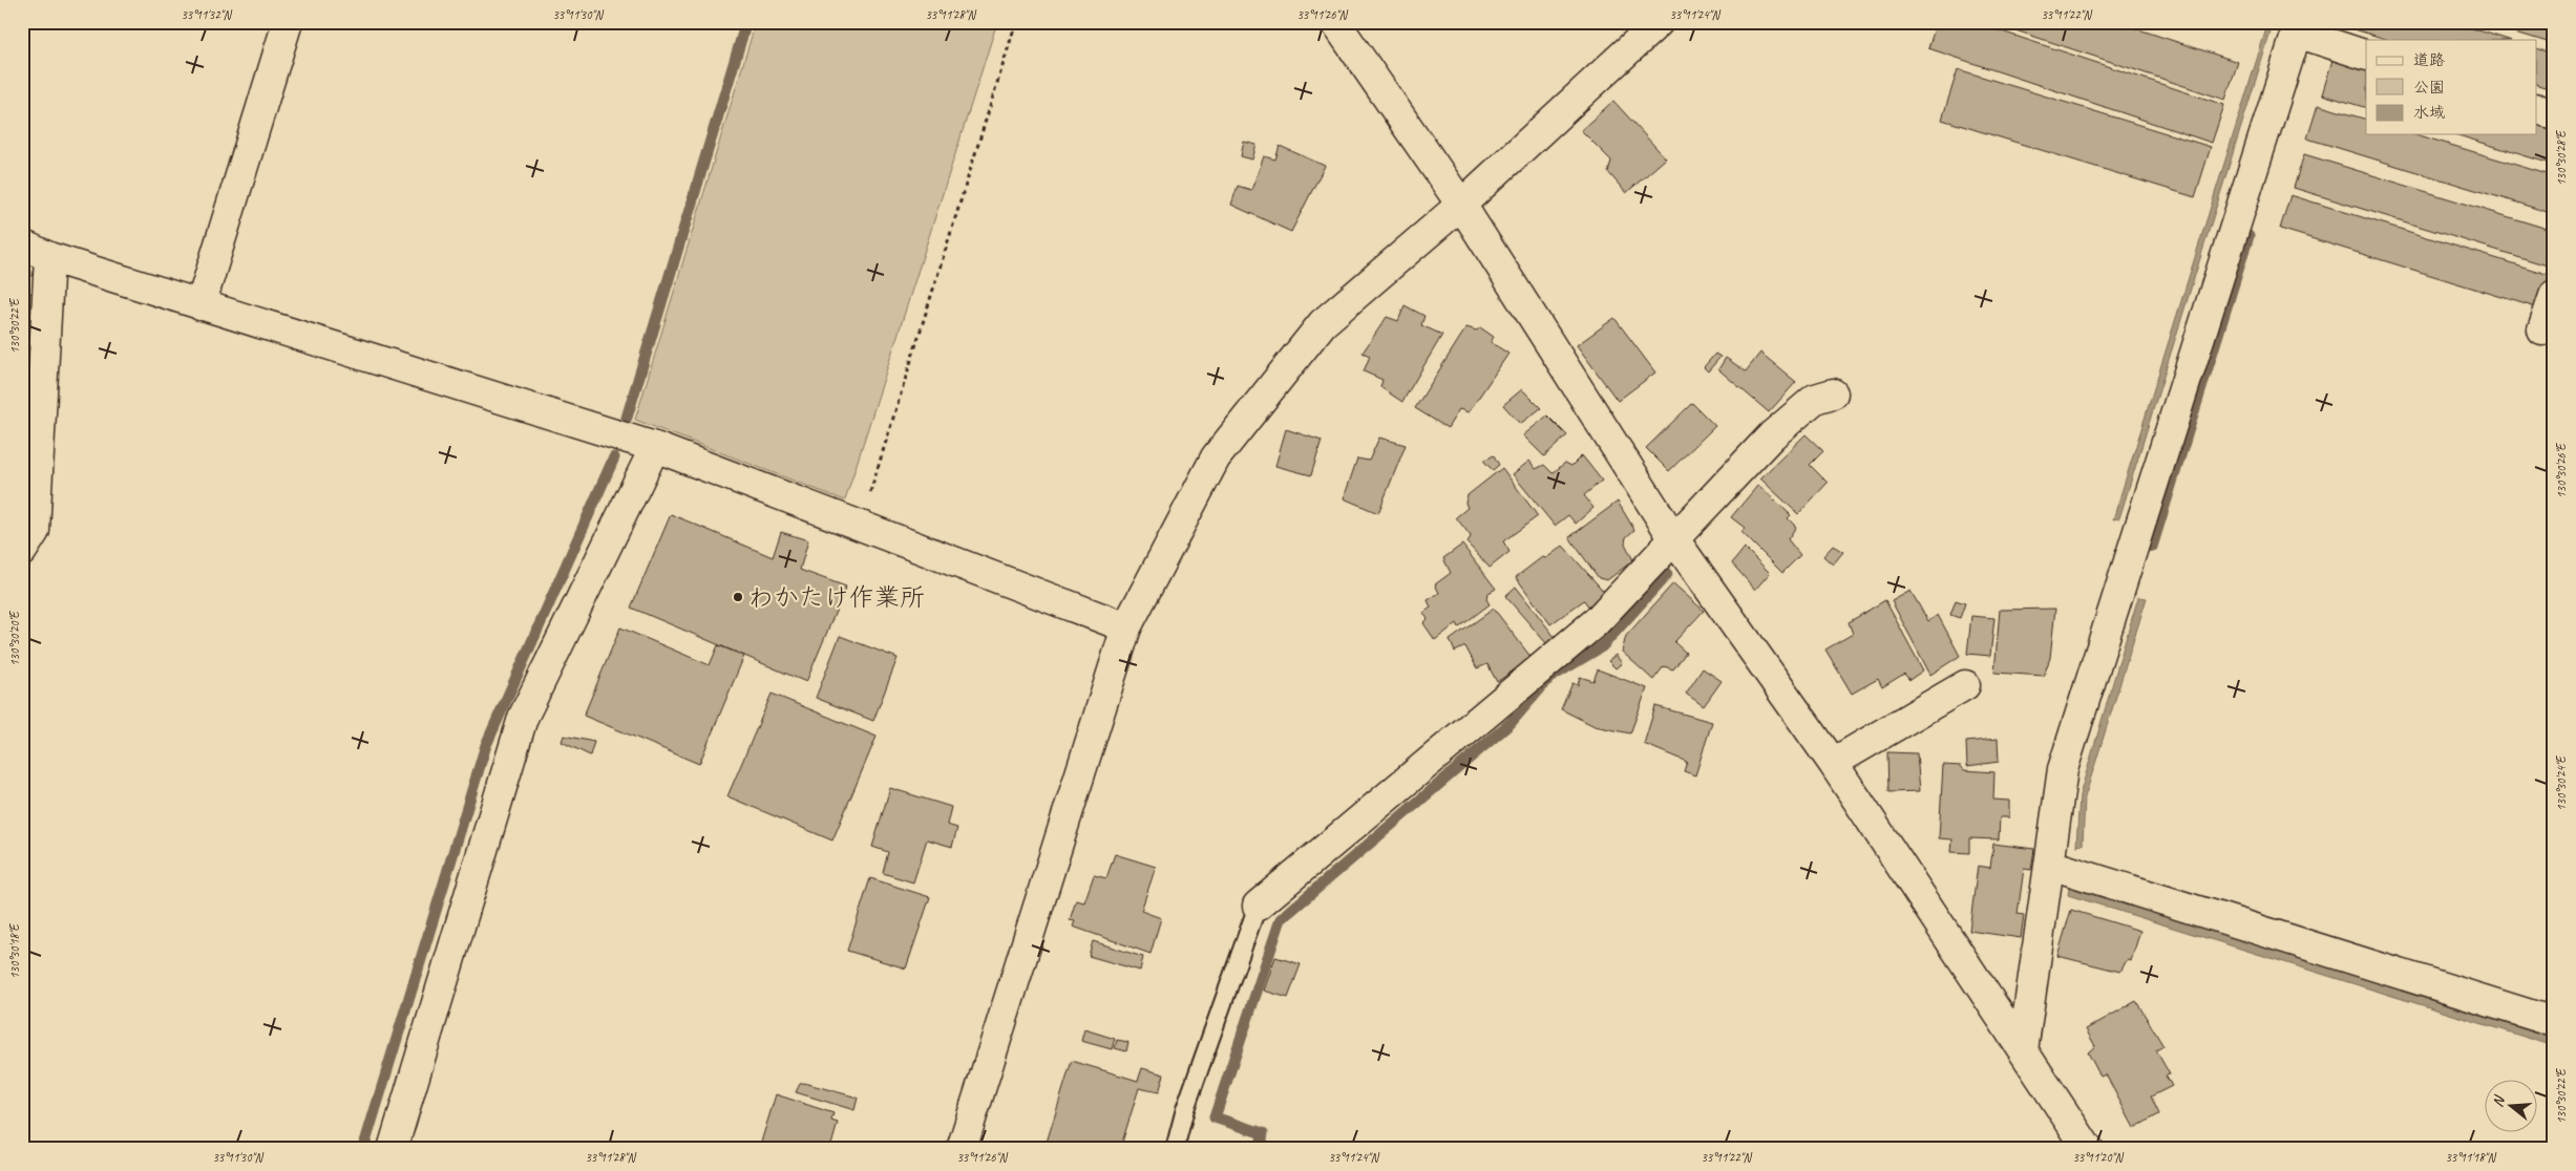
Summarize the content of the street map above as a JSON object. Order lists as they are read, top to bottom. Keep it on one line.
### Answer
{"places":["わかたけ作業所"],"legend":["道路","公園","水域"],"north":"left","coordinates":["33°11'32\"N","33°11'30\"N","33°11'28\"N","33°11'26\"N","33°11'24\"N","33°11'22\"N","130°30'28\"E","130°30'22\"E","130°30'26\"E","130°30'20\"E","130°30'24\"E","130°30'18\"E","33°11'20\"N","33°11'18\"N"]}
